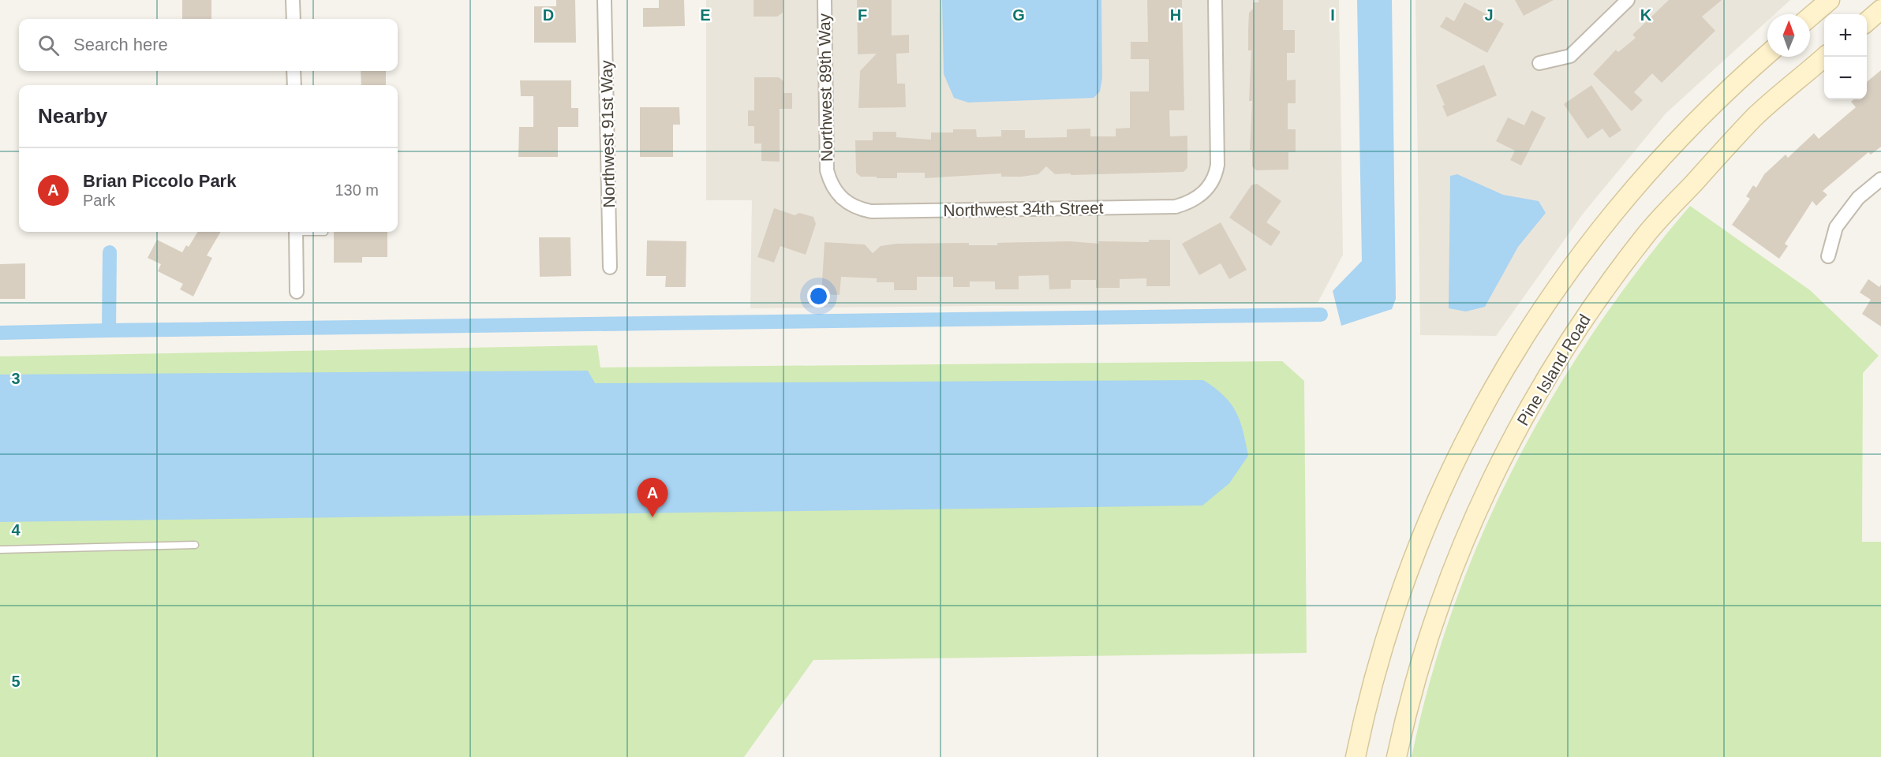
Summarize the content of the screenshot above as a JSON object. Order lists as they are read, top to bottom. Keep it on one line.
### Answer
{"streets":{"main road":["Pine Island Road"],"street":["Northwest 89th Way","Northwest 91st Way","Northwest 34th Street"]},"crossings":[["Northwest 89th Way","Northwest 34th Street"]],"north":"top","page":{"map_buttons":["+","−"],"search":"Search here","heading":"Nearby","list":[{"mark":"A","name":"Brian Piccolo Park","note":"Park","value":"130 m"}],"pins":"A"},"grid":{"columns":["D","E","F","G","H","I","J","K"],"rows":["3","4","5"]}}
